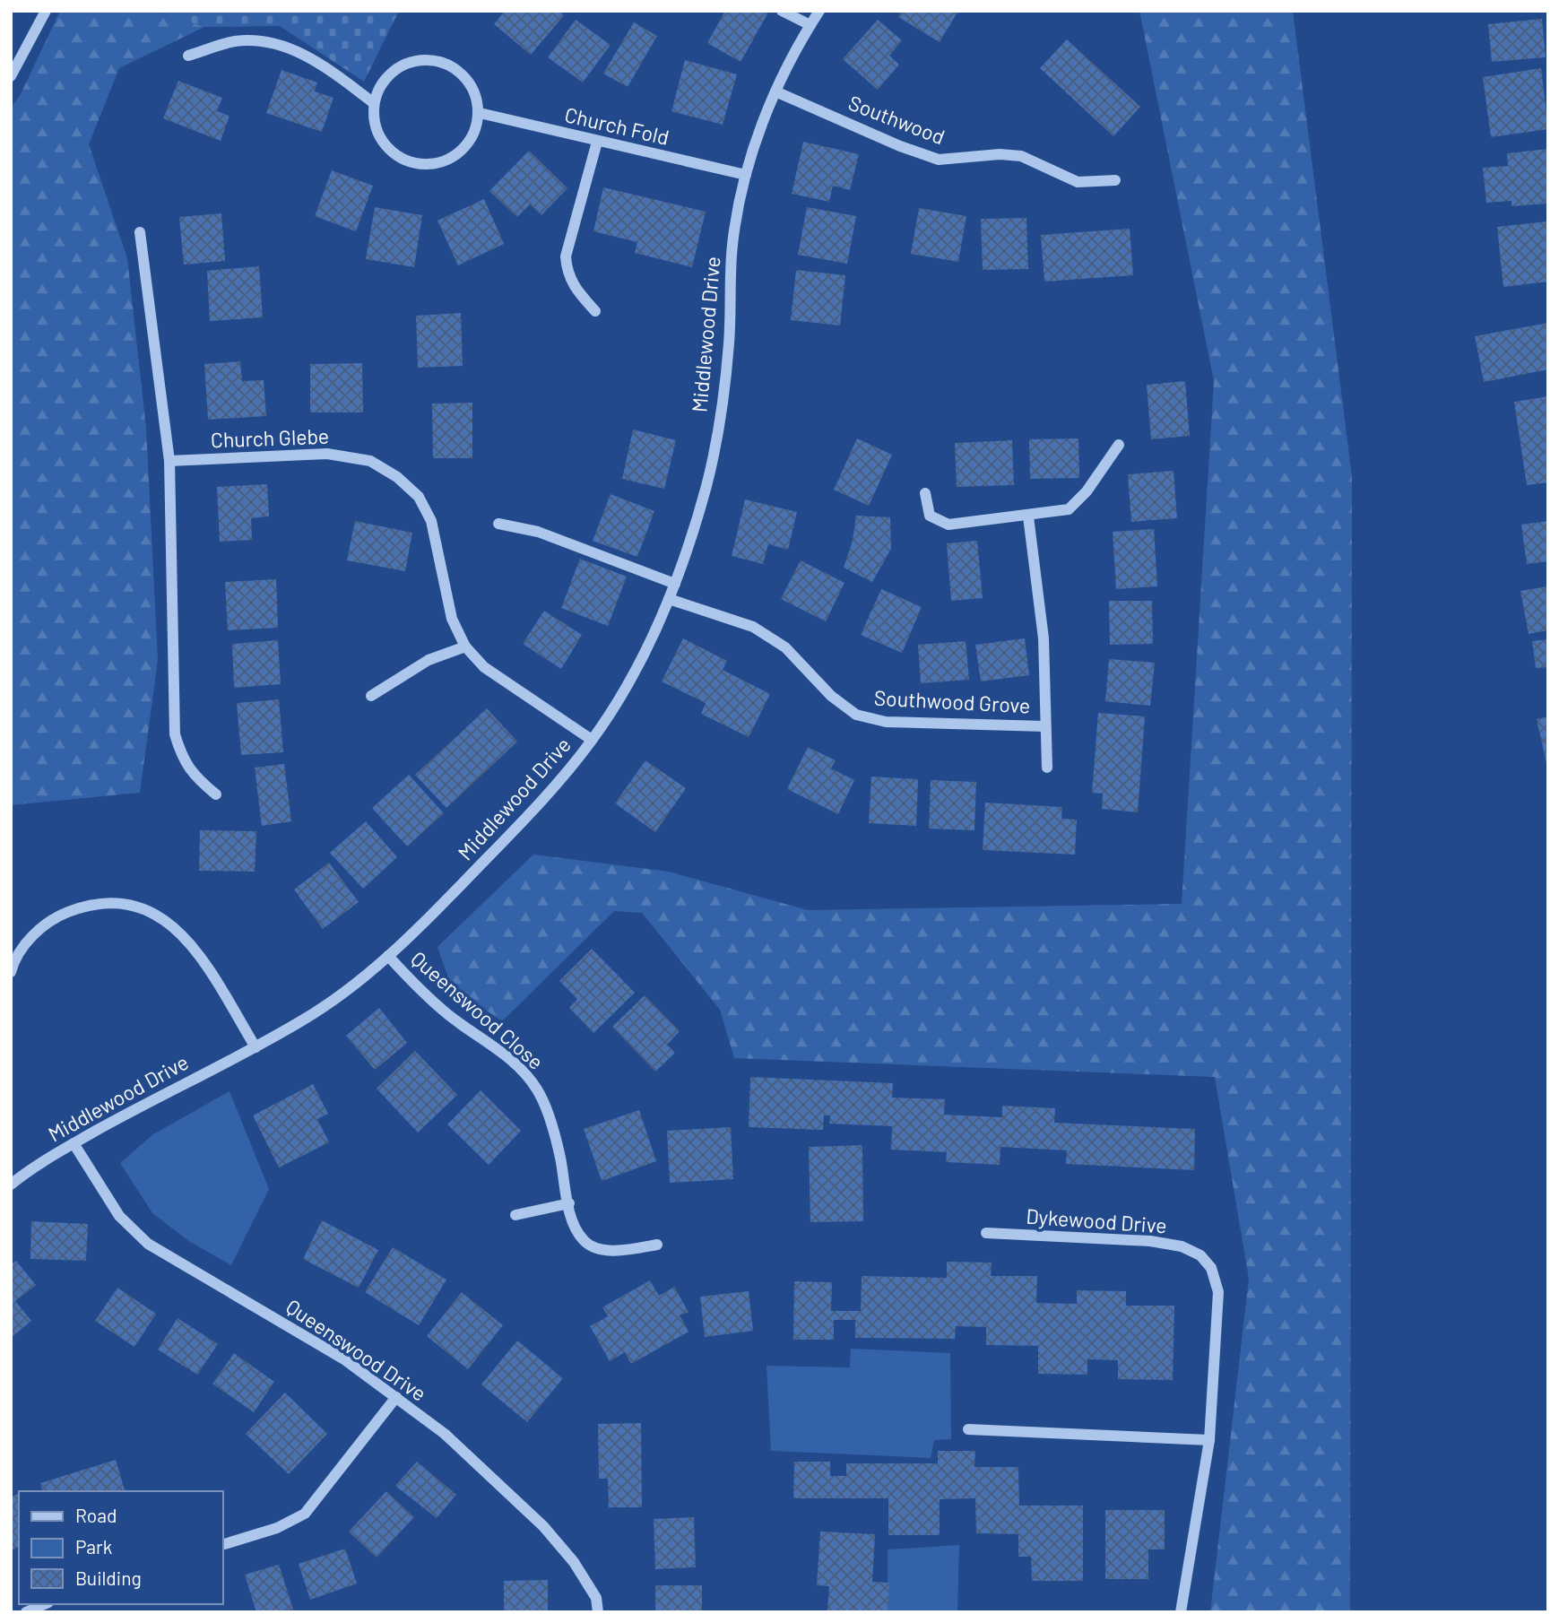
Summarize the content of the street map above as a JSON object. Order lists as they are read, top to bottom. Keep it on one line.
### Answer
{"streets":{"street":["Southwood","Church Fold","Middlewood Drive","Church Glebe","Southwood Grove","Queenswood Close","Dykewood Drive","Queenswood Drive"]},"crossings":[["Southwood","Middlewood Drive"],["Church Fold","Middlewood Drive"],["Middlewood Drive","Church Glebe"],["Middlewood Drive","Southwood Grove"],["Middlewood Drive","Queenswood Close"],["Middlewood Drive","Queenswood Drive"]],"legend":["Road","Park","Building"]}
